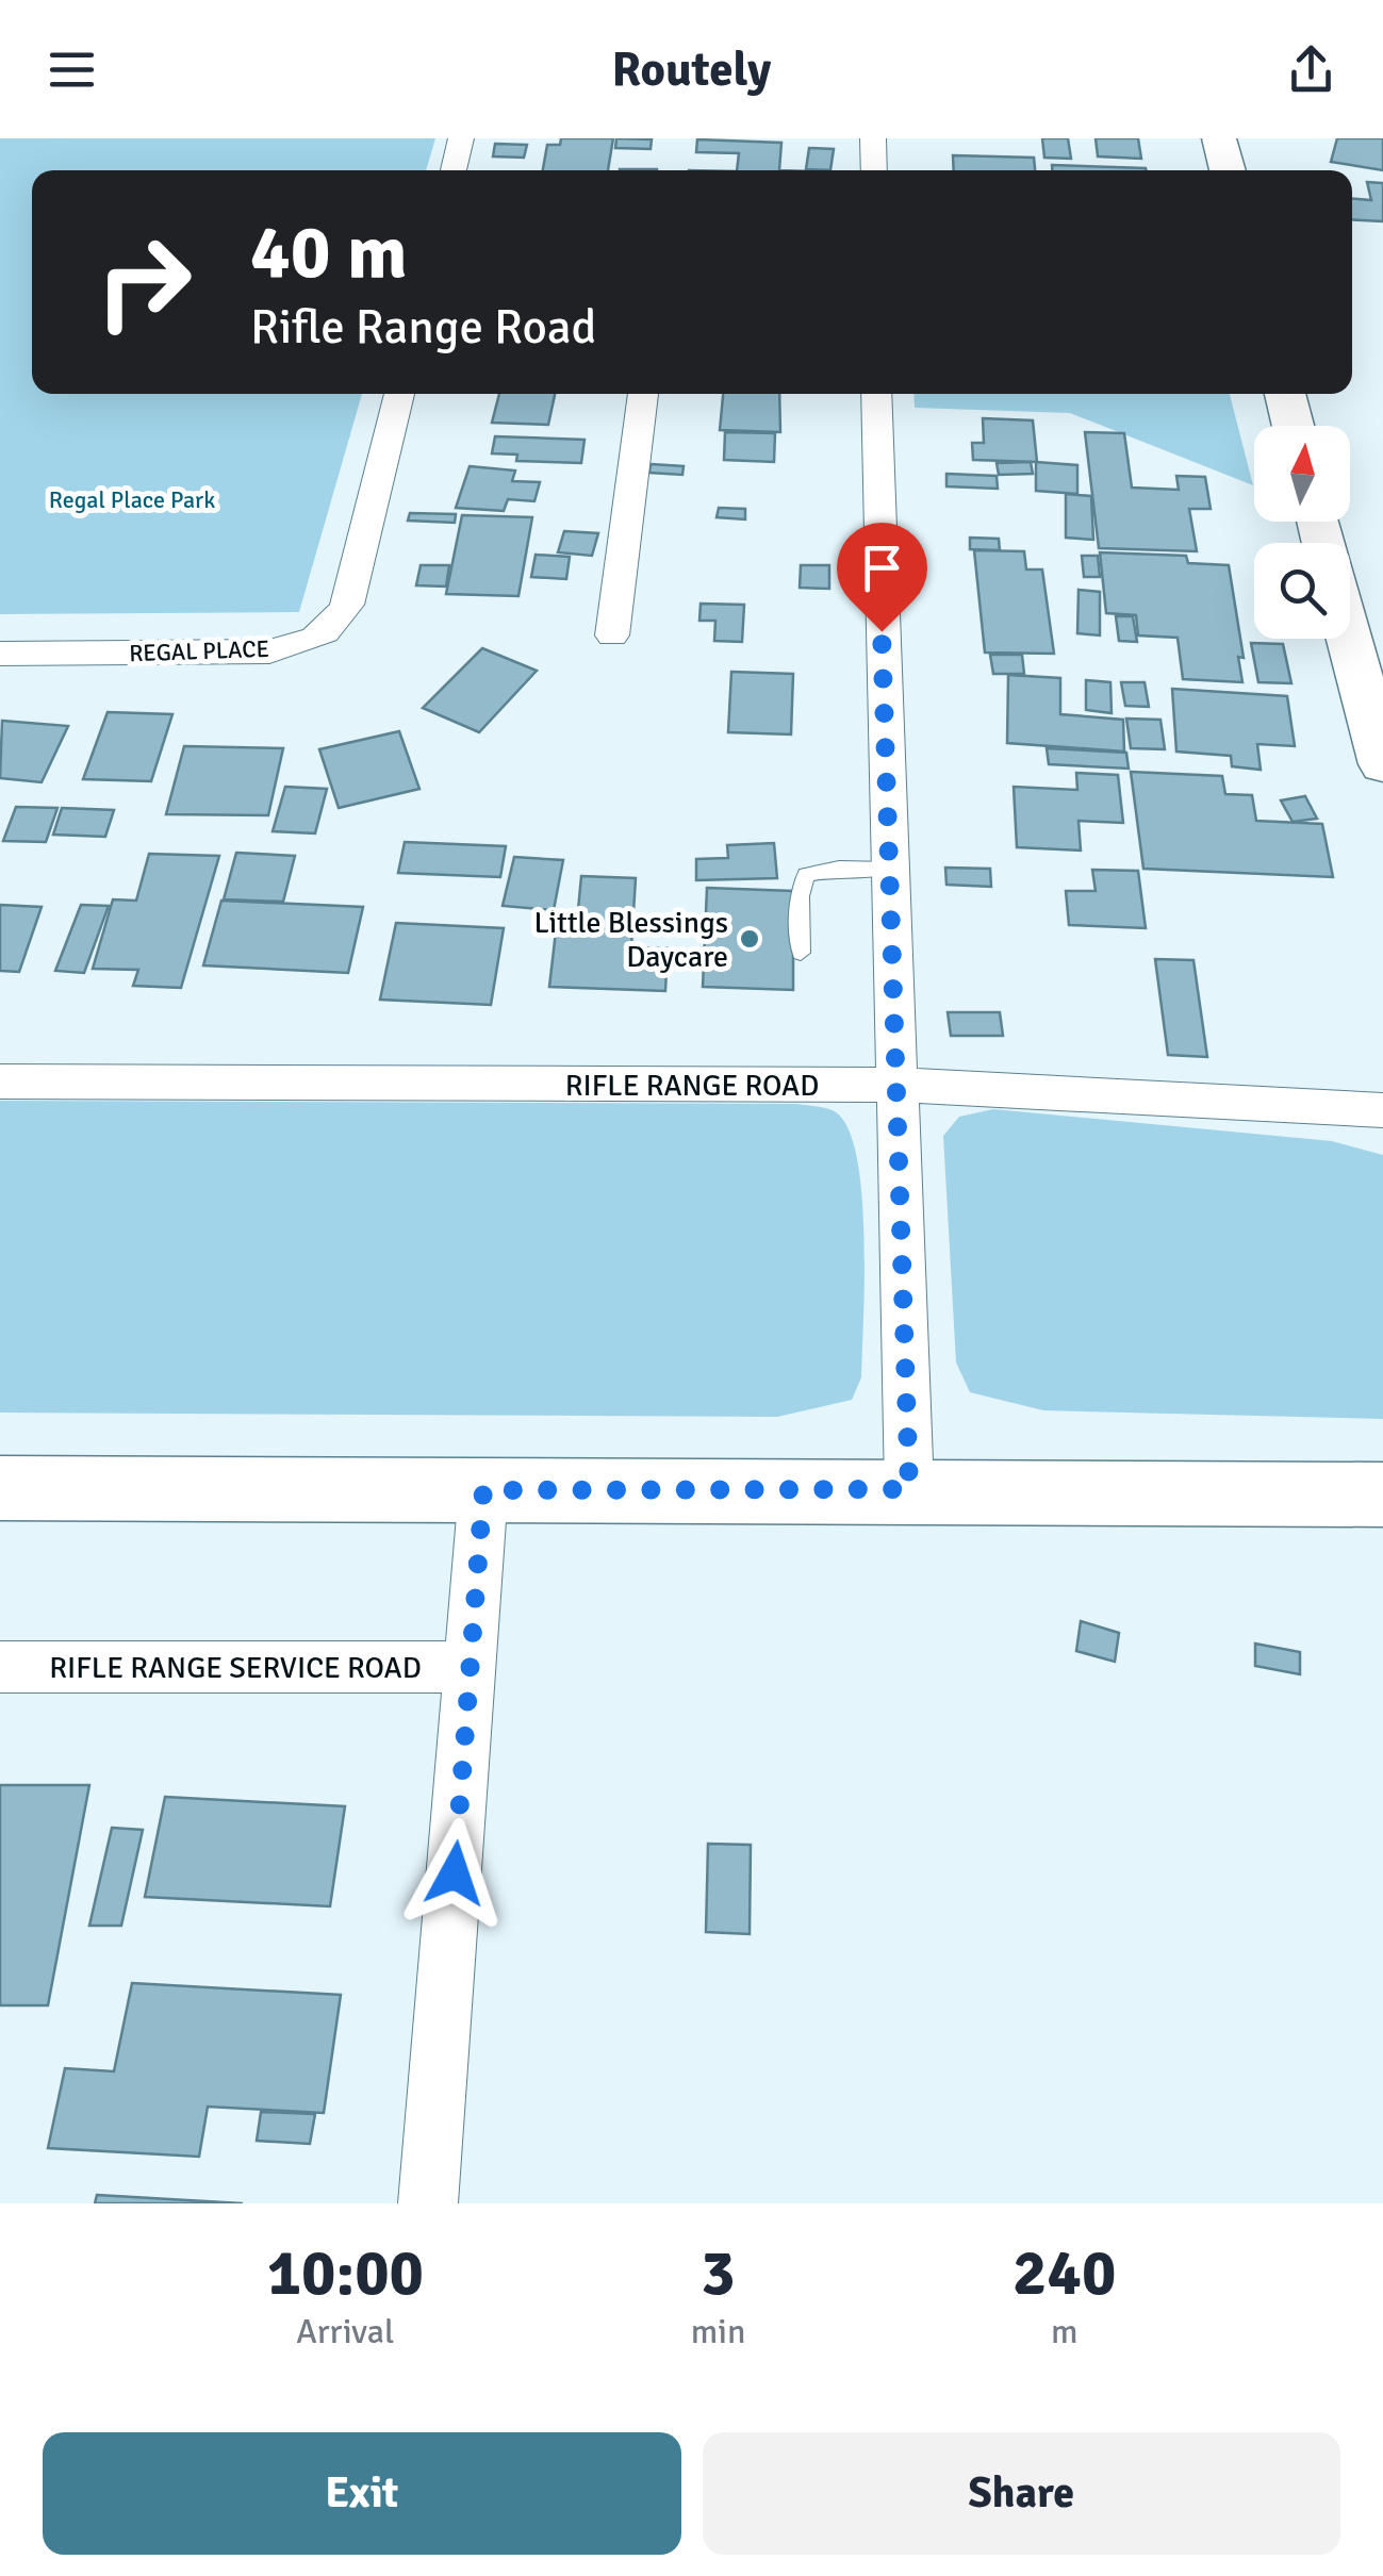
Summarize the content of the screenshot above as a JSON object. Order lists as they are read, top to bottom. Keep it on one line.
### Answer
{"streets":{"street":["REGAL PLACE","RIFLE RANGE ROAD","RIFLE RANGE SERVICE ROAD"]},"parks":["Regal Place Park"],"places":["Little Blessings Daycare"],"north":"top","page":{"header":"Routely","turn":["40 m","Rifle Range Road"],"eta":["10:00","Arrival","3","min","240","m"],"buttons":["Exit","Share"]}}
